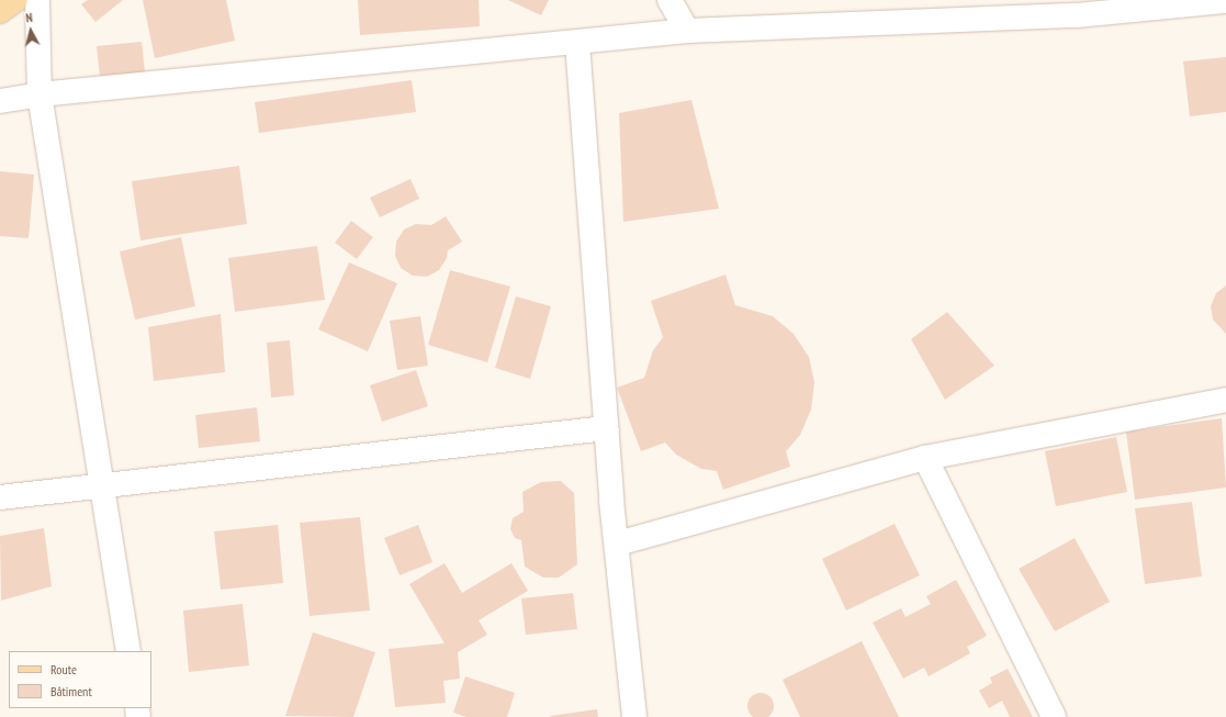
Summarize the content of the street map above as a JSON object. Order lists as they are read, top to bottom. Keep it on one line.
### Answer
{"legend":["Route","Bâtiment"],"north":"top"}
